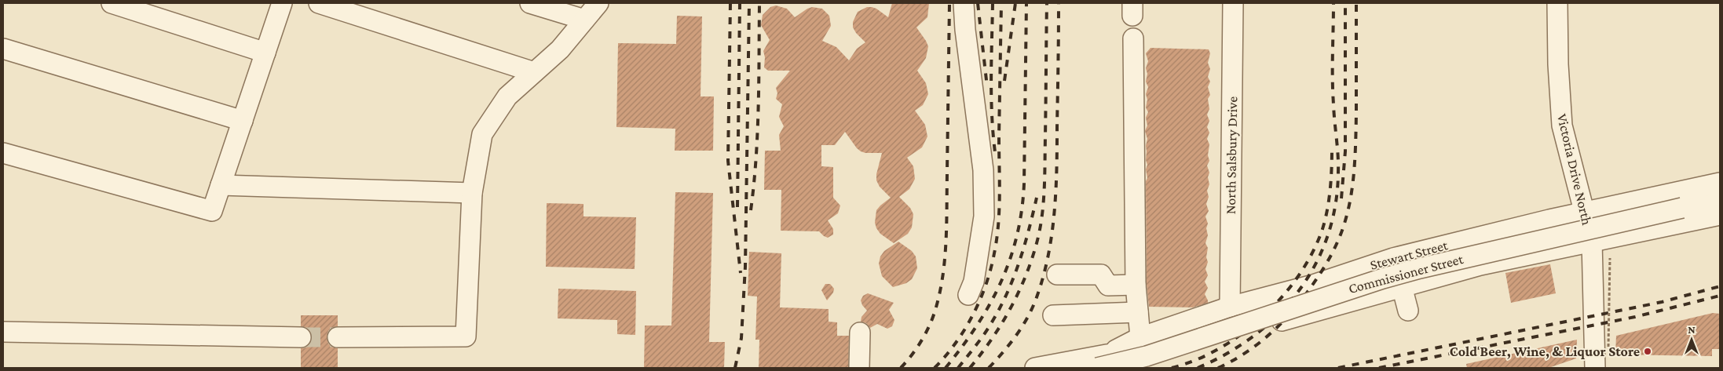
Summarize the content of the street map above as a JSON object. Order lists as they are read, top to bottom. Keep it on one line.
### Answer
{"streets":{"street":["North Salsbury Drive","Victoria Drive North","Stewart Street","Commissioner Street"]},"crossings":[["North Salsbury Drive","Stewart Street"],["Victoria Drive North","Stewart Street"],["Stewart Street","Commissioner Street"]],"places":["Cold Beer, Wine, & Liquor Store"],"north":"top"}
